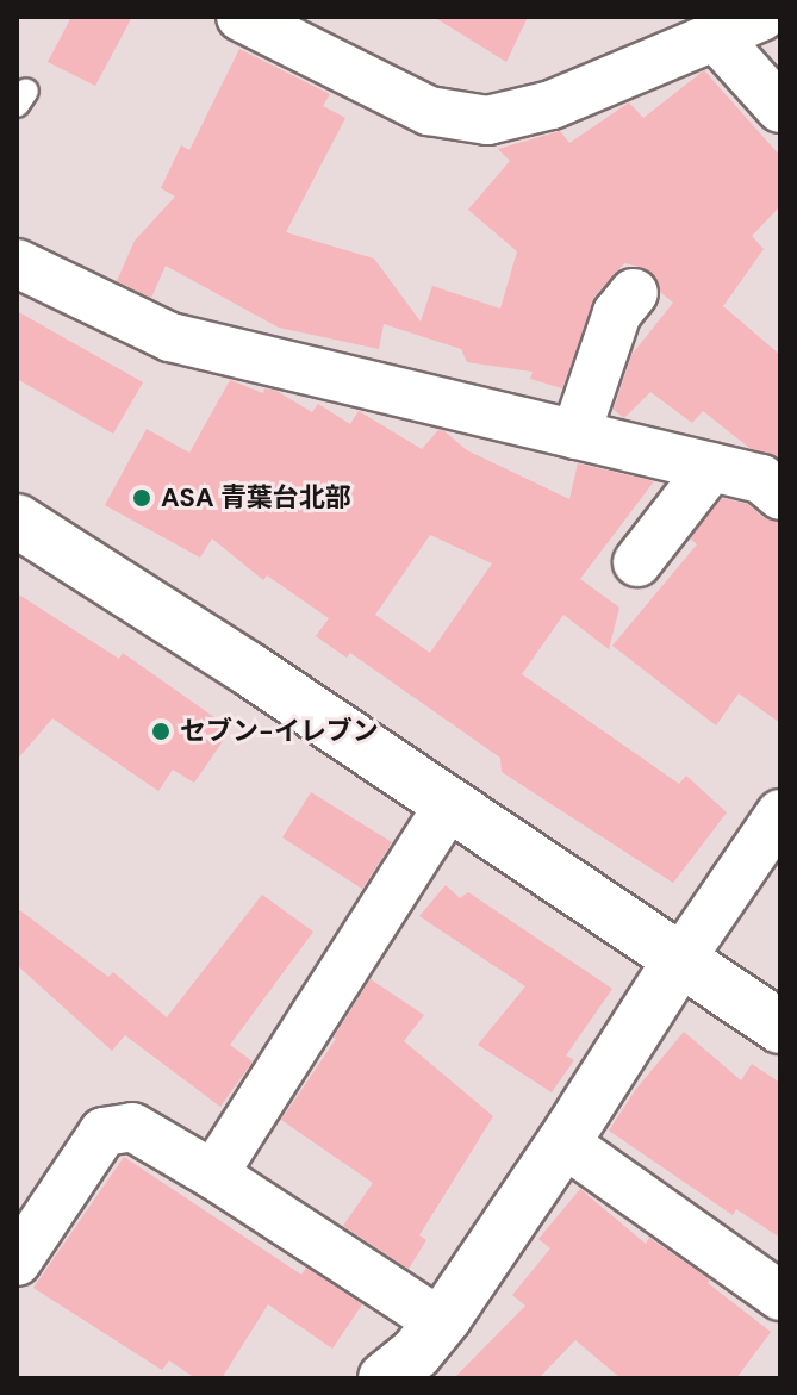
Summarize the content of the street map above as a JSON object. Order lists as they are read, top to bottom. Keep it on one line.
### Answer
{"places":["ASA 青葉台北部","セブン-イレブン"]}
